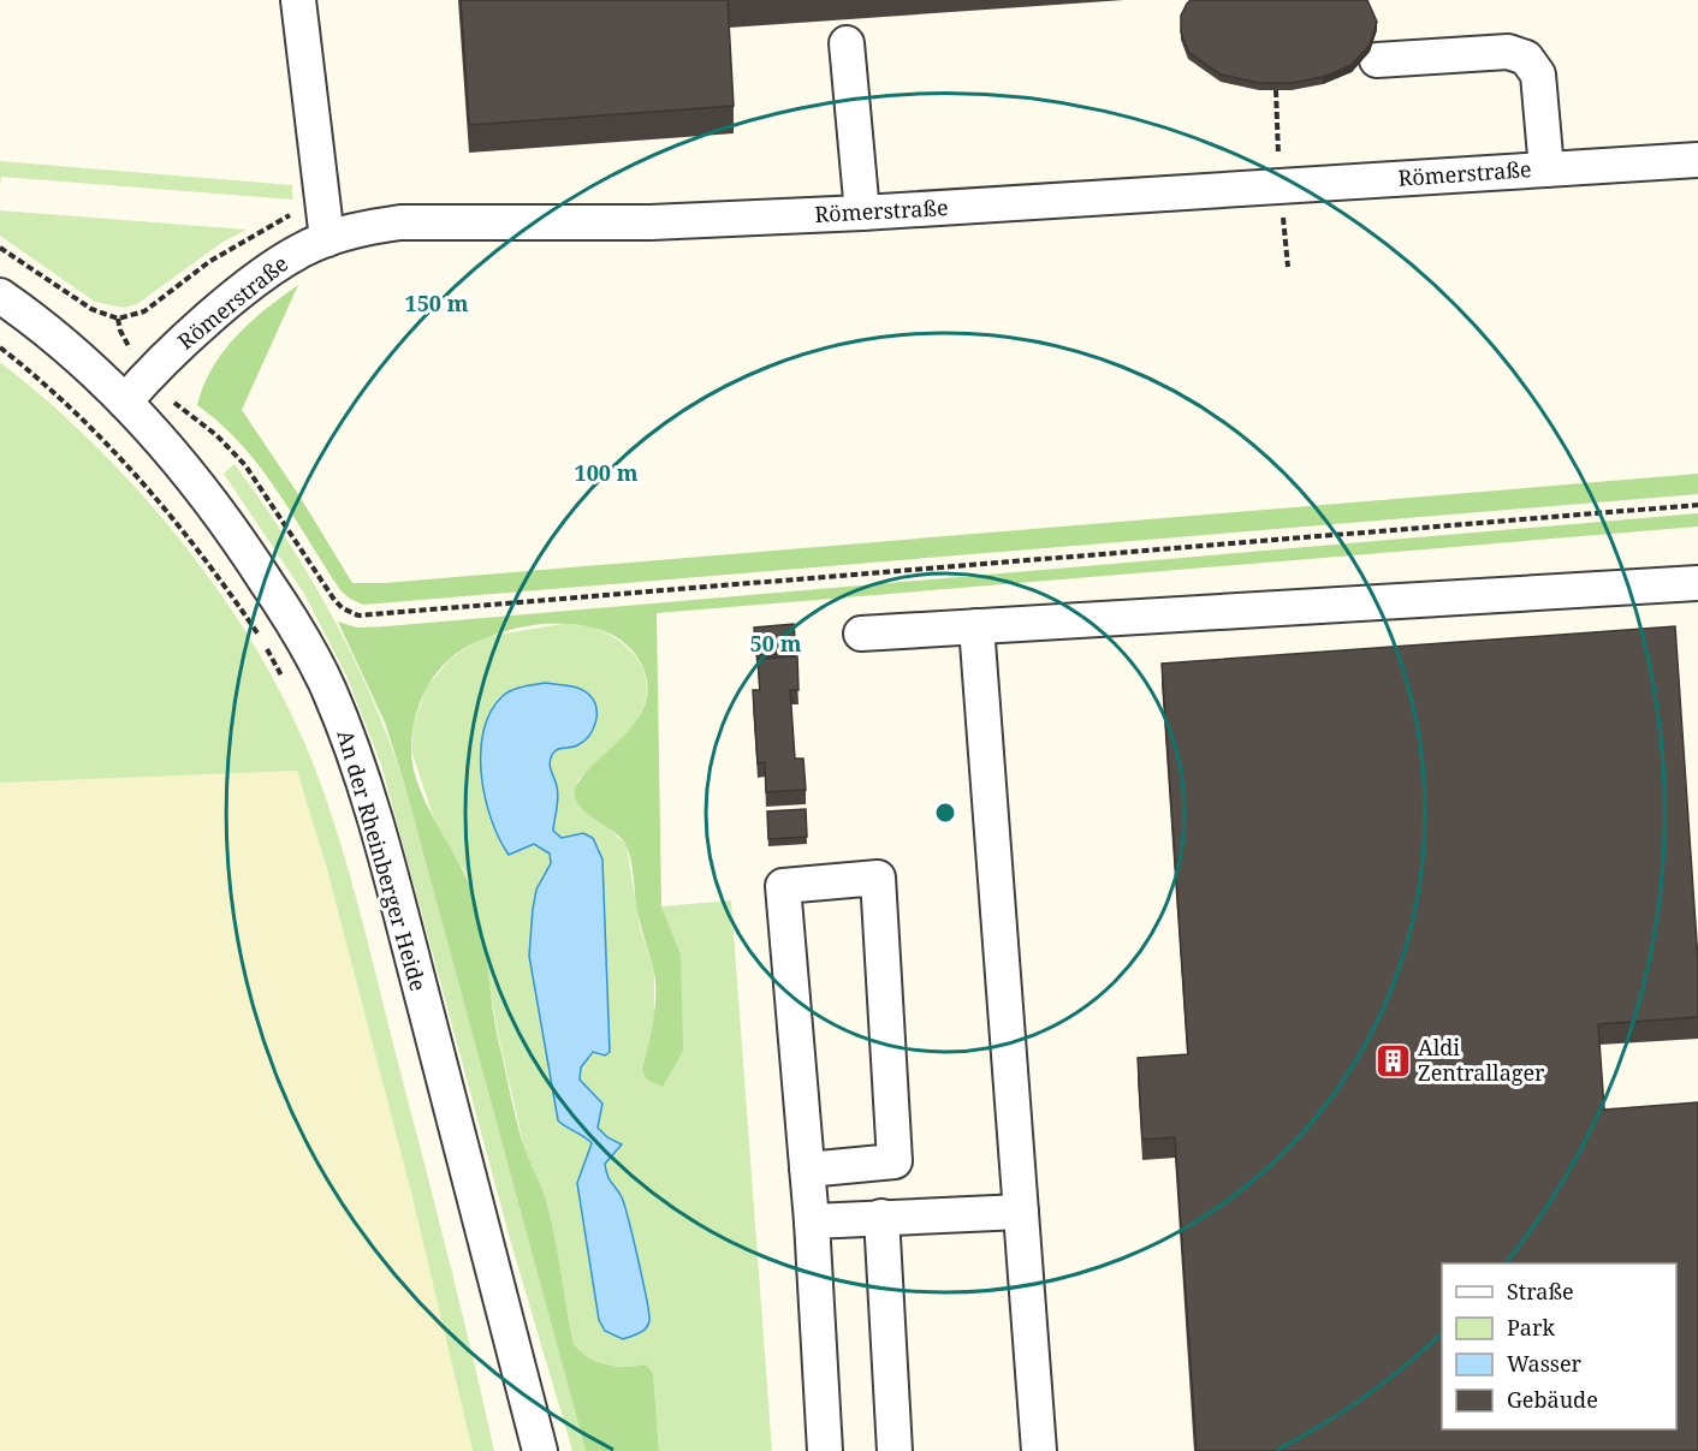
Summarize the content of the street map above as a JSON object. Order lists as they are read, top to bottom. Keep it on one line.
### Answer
{"streets":{"street":["Römerstraße","An der Rheinberger Heide"]},"crossings":[["Römerstraße","An der Rheinberger Heide"]],"places":{"building":["Aldi Zentrallager"]},"legend":["Straße","Park","Wasser","Gebäude"],"rings":["150 m","100 m","50 m"]}
